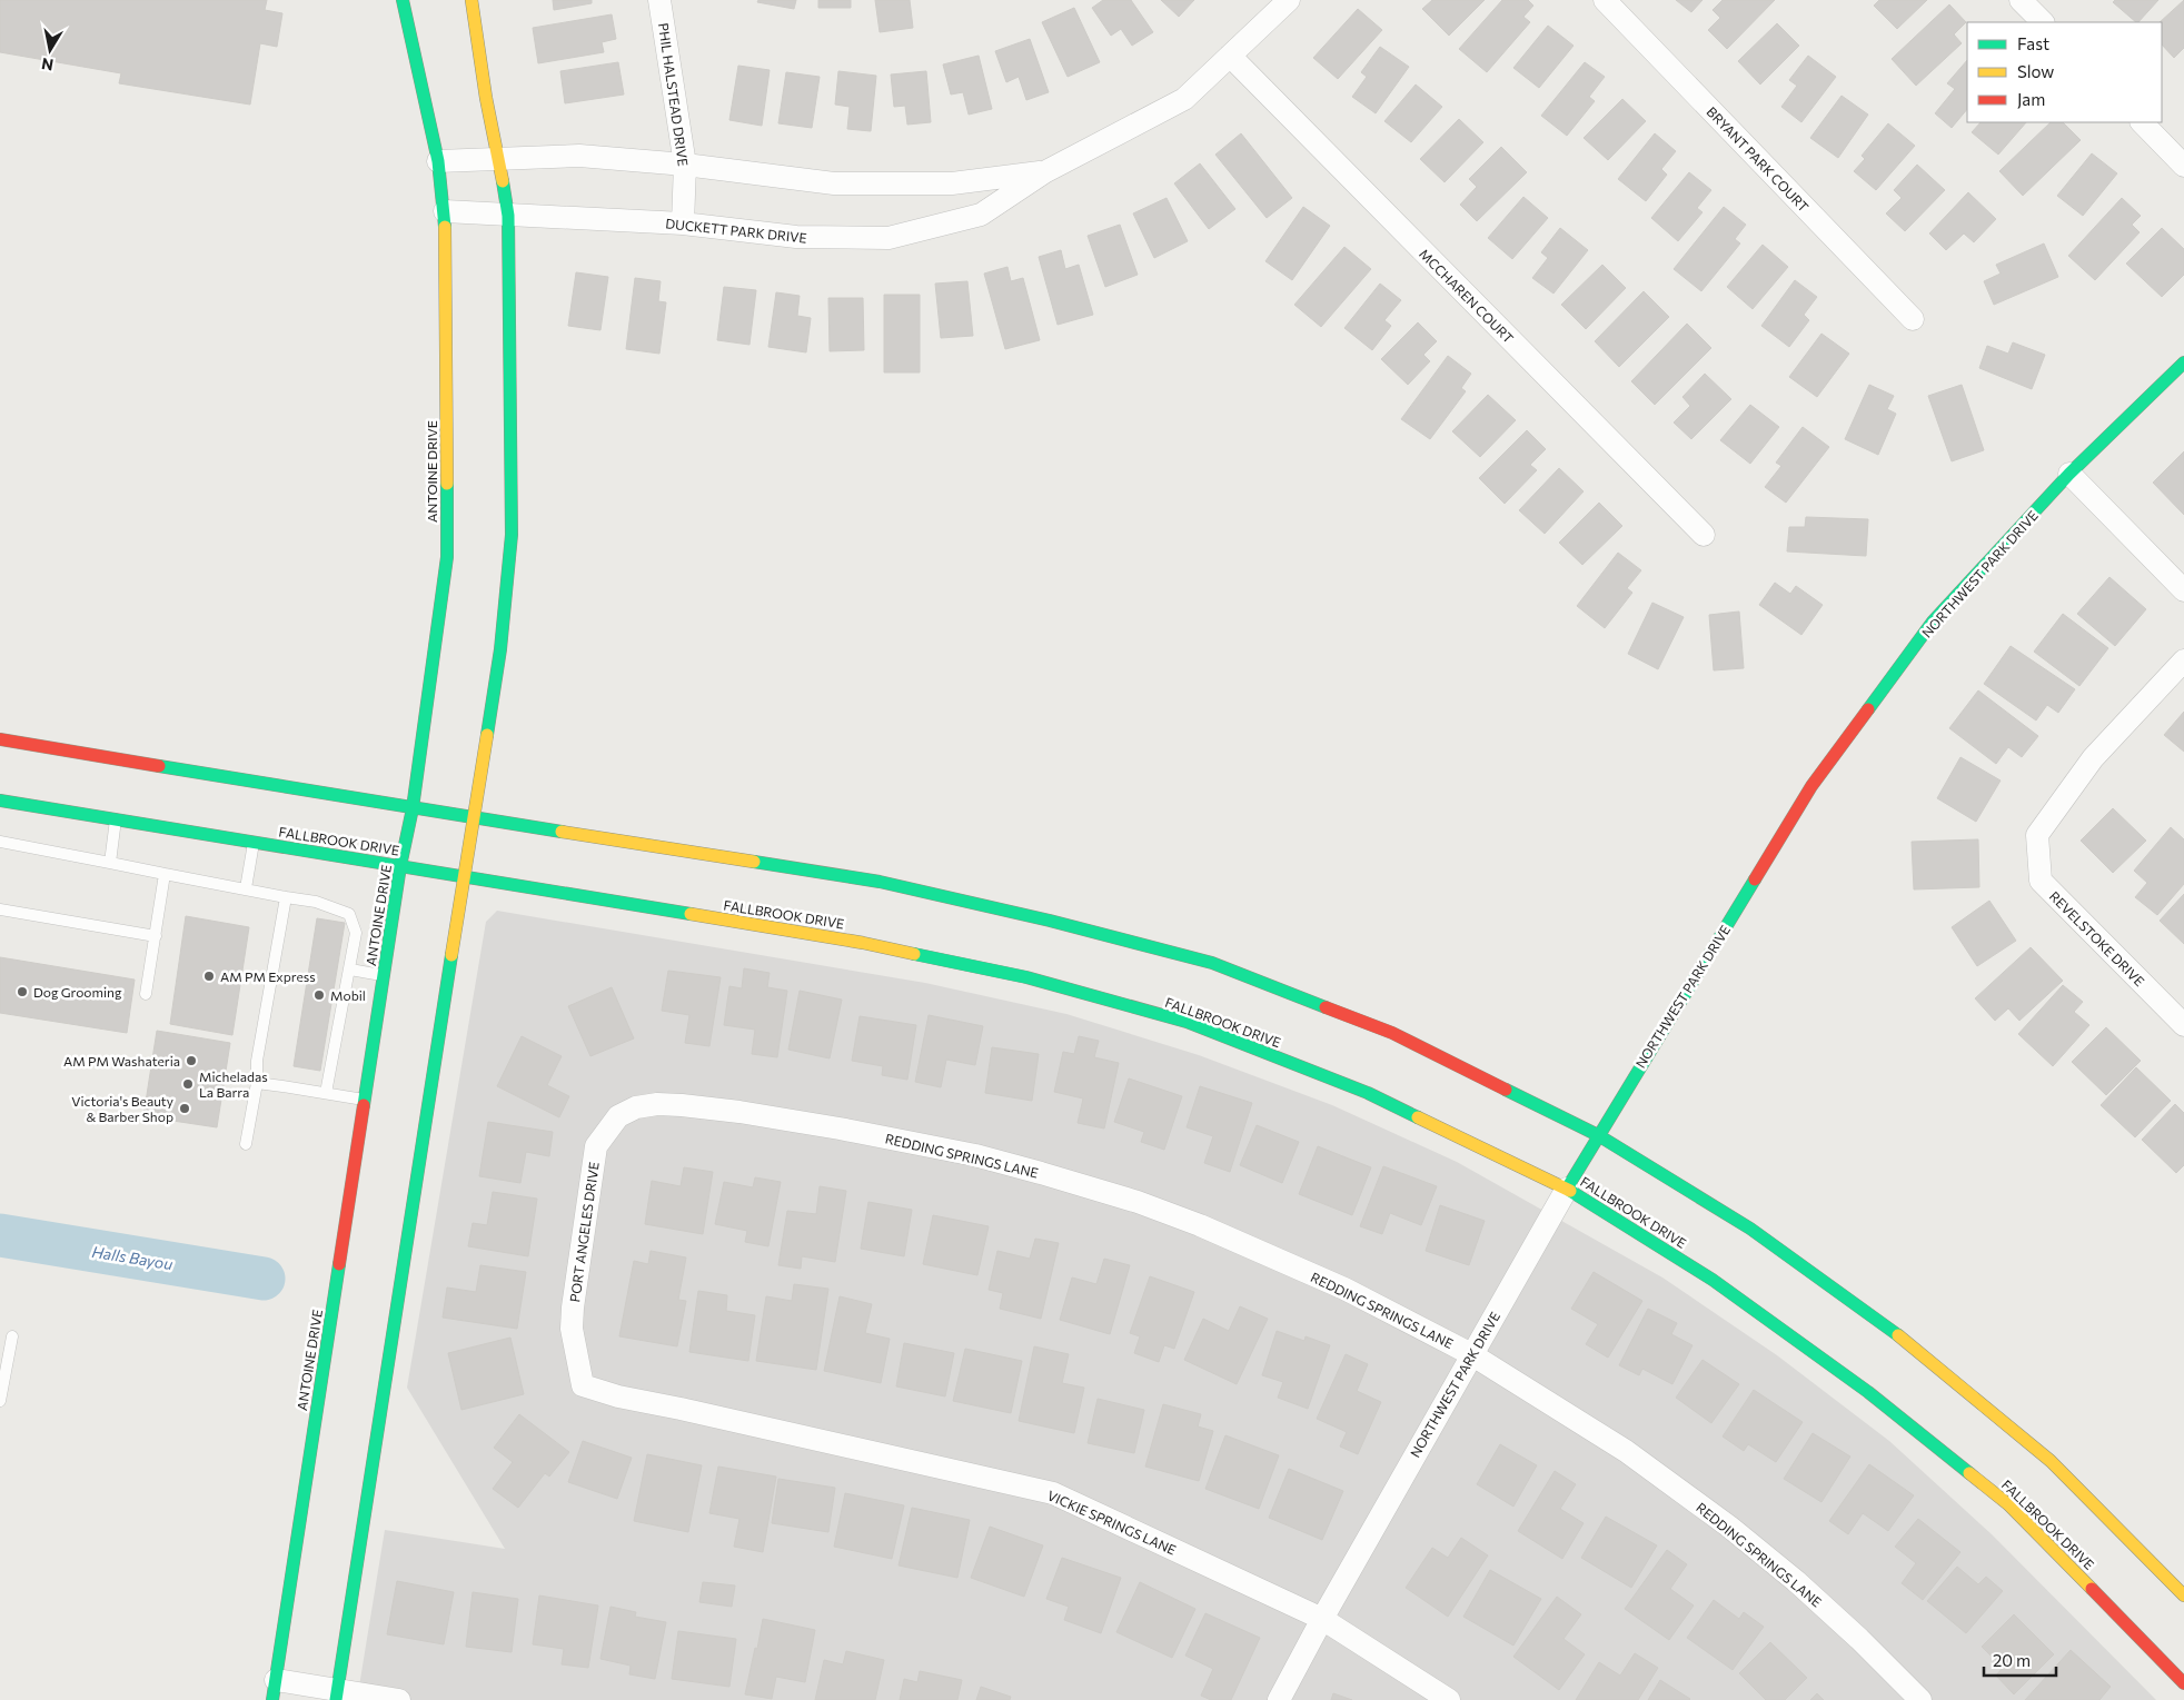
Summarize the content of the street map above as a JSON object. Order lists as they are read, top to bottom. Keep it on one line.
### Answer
{"streets":{"main road":["ANTOINE DRIVE","NORTHWEST PARK DRIVE","FALLBROOK DRIVE"],"street":["PHIL HALSTEAD DRIVE","BRYANT PARK COURT","DUCKETT PARK DRIVE","MCCHAREN COURT","REVELSTOKE DRIVE","REDDING SPRINGS LANE","PORT ANGELES DRIVE","VICKIE SPRINGS LANE"]},"crossings":[["PHIL HALSTEAD DRIVE","DUCKETT PARK DRIVE"],["DUCKETT PARK DRIVE","MCCHAREN COURT"],["DUCKETT PARK DRIVE","ANTOINE DRIVE"],["ANTOINE DRIVE","FALLBROOK DRIVE"],["NORTHWEST PARK DRIVE","FALLBROOK DRIVE"],["NORTHWEST PARK DRIVE","REDDING SPRINGS LANE"],["NORTHWEST PARK DRIVE","VICKIE SPRINGS LANE"],["REDDING SPRINGS LANE","PORT ANGELES DRIVE"],["PORT ANGELES DRIVE","VICKIE SPRINGS LANE"]],"water":["Halls Bayou"],"places":["AM PM Express","Dog Grooming","Mobil","AM PM Washateria","Micheladas La Barra","Victoria's Beauty & Barber Shop"],"legend":["Fast","Slow","Jam"],"scale_bar":"20 m","north":"bottom"}
